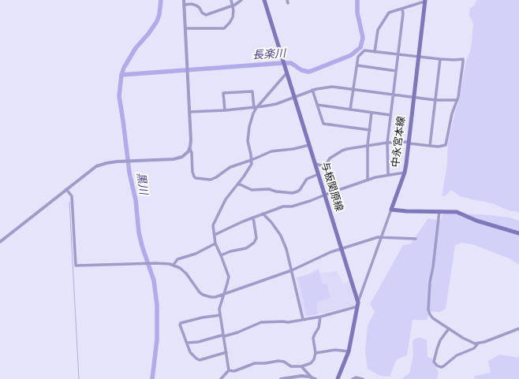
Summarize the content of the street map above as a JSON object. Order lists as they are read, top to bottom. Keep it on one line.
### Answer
{"streets":{"main road":["中永宮本線","与板関原線"]},"water":["長楽川","黒川"]}
